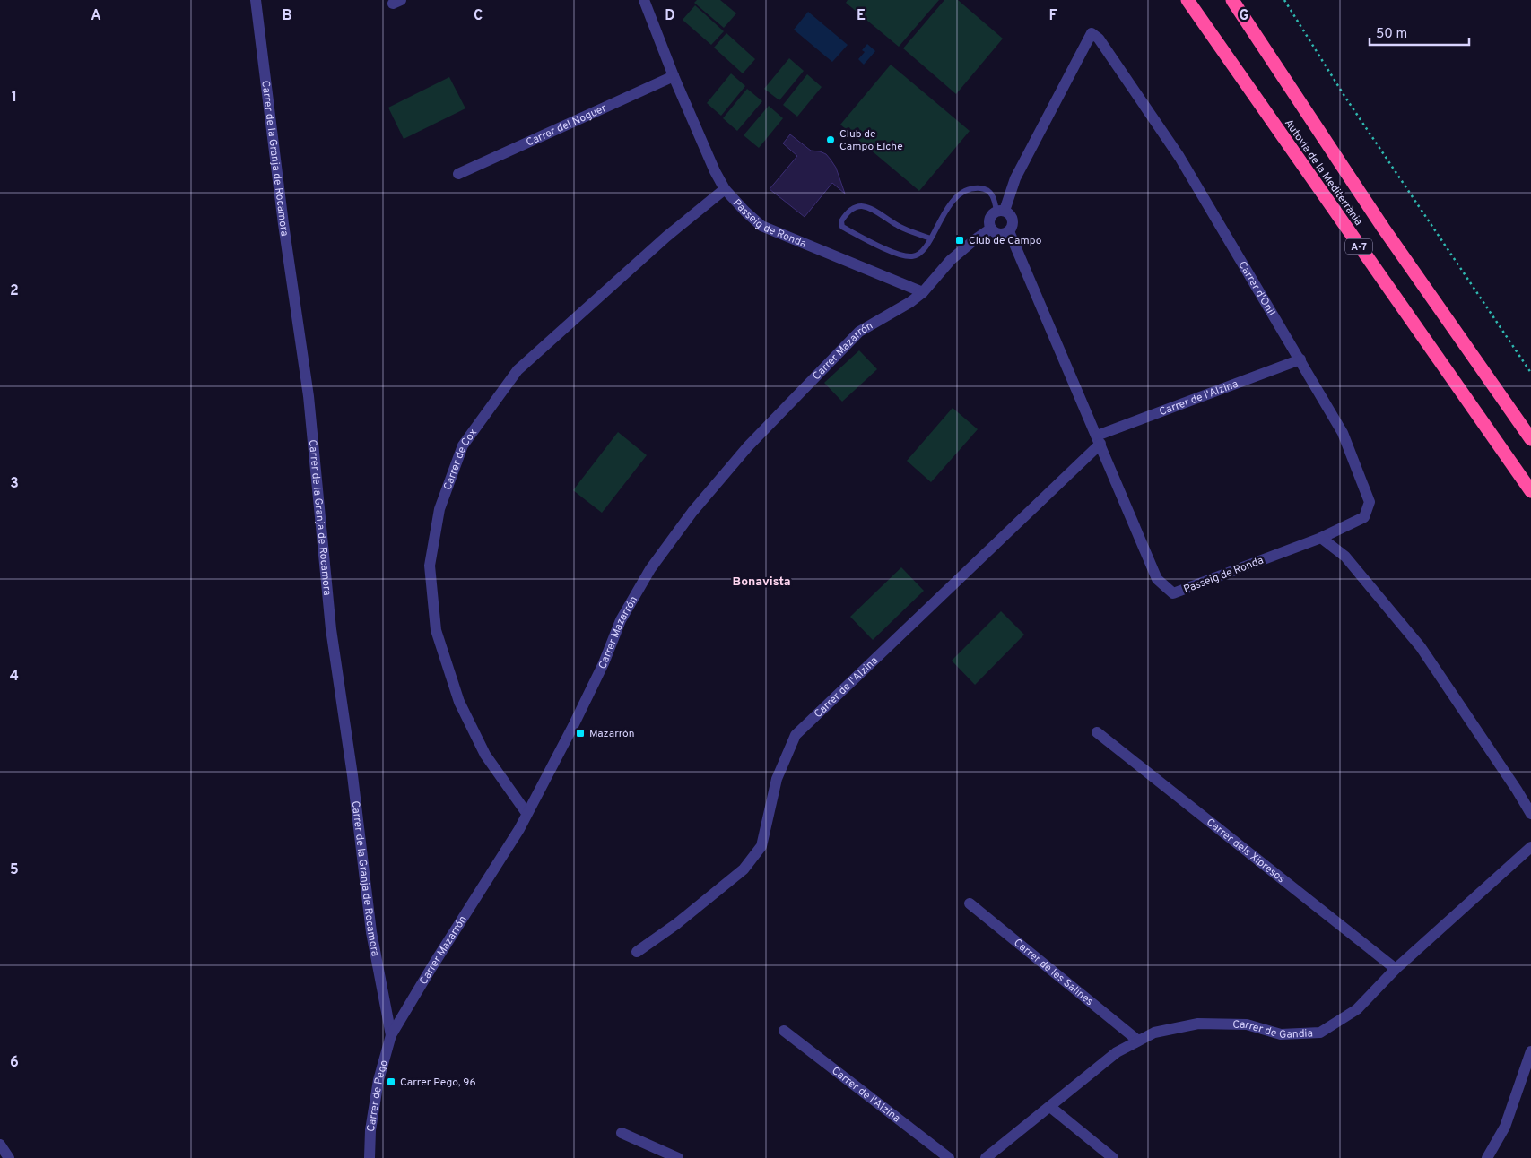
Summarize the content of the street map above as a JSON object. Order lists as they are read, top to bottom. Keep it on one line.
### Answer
{"streets":{"highway":["Autovia de la Mediterrània","A-7"],"street":["Carrer del Noguer","Carrer de la Granja de Rocamora","Passeig de Ronda","Carrer d'Onil","Carrer Mazarrón","Carrer de l'Alzina","Carrer de Cox","Carrer dels Xipresos","Carrer de les Salines","Carrer de Gandia","Carrer de Pego"]},"crossings":[["Carrer del Noguer","Passeig de Ronda"],["Carrer de la Granja de Rocamora","Carrer Mazarrón"],["Carrer de la Granja de Rocamora","Carrer de Pego"],["Passeig de Ronda","Carrer d'Onil"],["Passeig de Ronda","Carrer Mazarrón"],["Passeig de Ronda","Carrer de l'Alzina"],["Passeig de Ronda","Carrer de Cox"],["Carrer d'Onil","Carrer de l'Alzina"],["Carrer Mazarrón","Carrer de Cox"],["Carrer Mazarrón","Carrer de Pego"],["Carrer dels Xipresos","Carrer de Gandia"],["Carrer de les Salines","Carrer de Gandia"]],"districts":["Bonavista"],"places":{"other":["Club de Campo Elche"],"transit":["Club de Campo","Mazarrón","Carrer Pego, 96"]},"scale_bar":"50 m","grid":{"columns":["A","B","C","D","E","F","G"],"rows":["1","2","3","4","5","6"]}}
